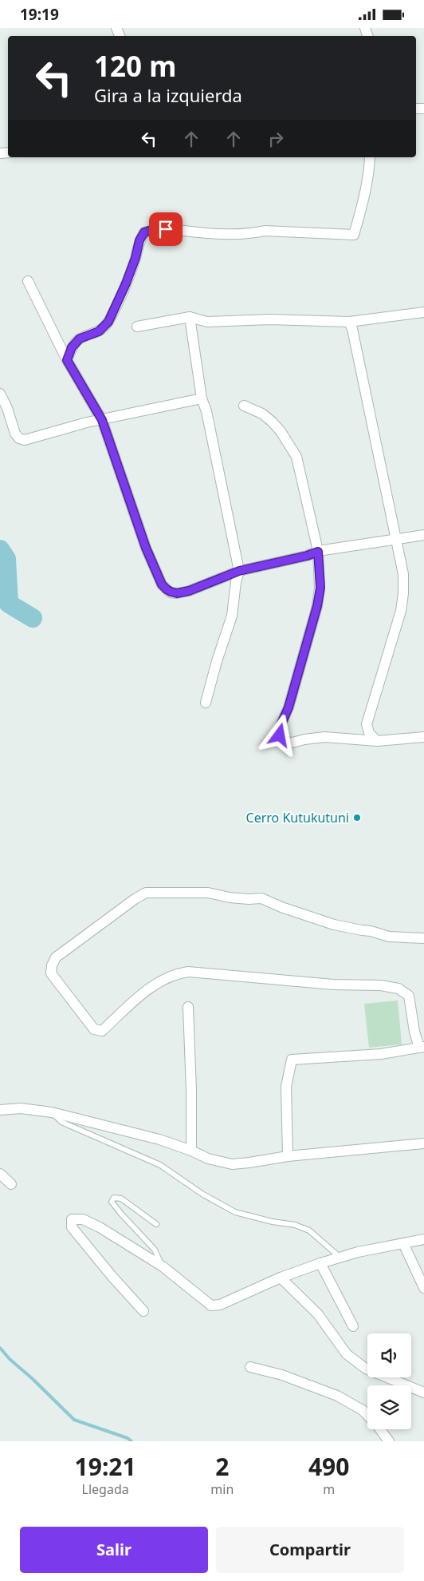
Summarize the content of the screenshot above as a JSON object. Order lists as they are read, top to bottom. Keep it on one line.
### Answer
{"places":["Cerro Kutukutuni"],"page":{"status":"19:19","turn":["120 m","Gira a la izquierda"],"eta":["19:21","Llegada","2","min","490","m"],"buttons":["Salir","Compartir"]}}
